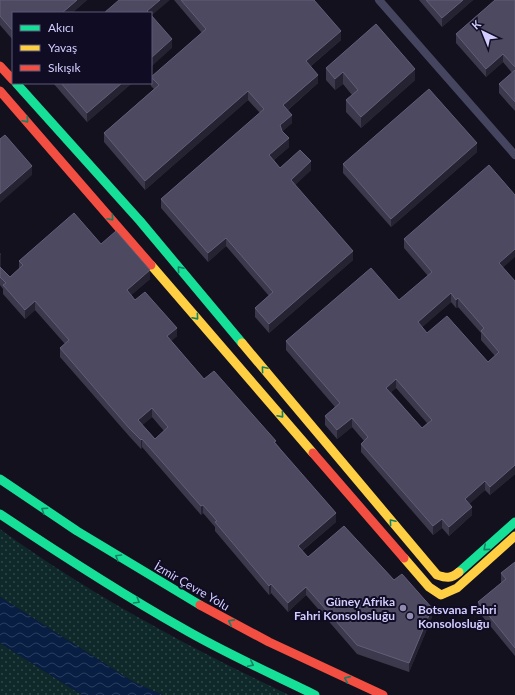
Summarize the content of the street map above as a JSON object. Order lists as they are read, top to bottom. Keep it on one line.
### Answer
{"streets":{"main road":["İzmir Çevre Yolu"]},"places":["Güney Afrika Fahri Konsolosluğu","Botsvana Fahri Konsolosluğu"],"legend":["Akıcı","Yavaş","Sıkışık"],"north":"top left"}
